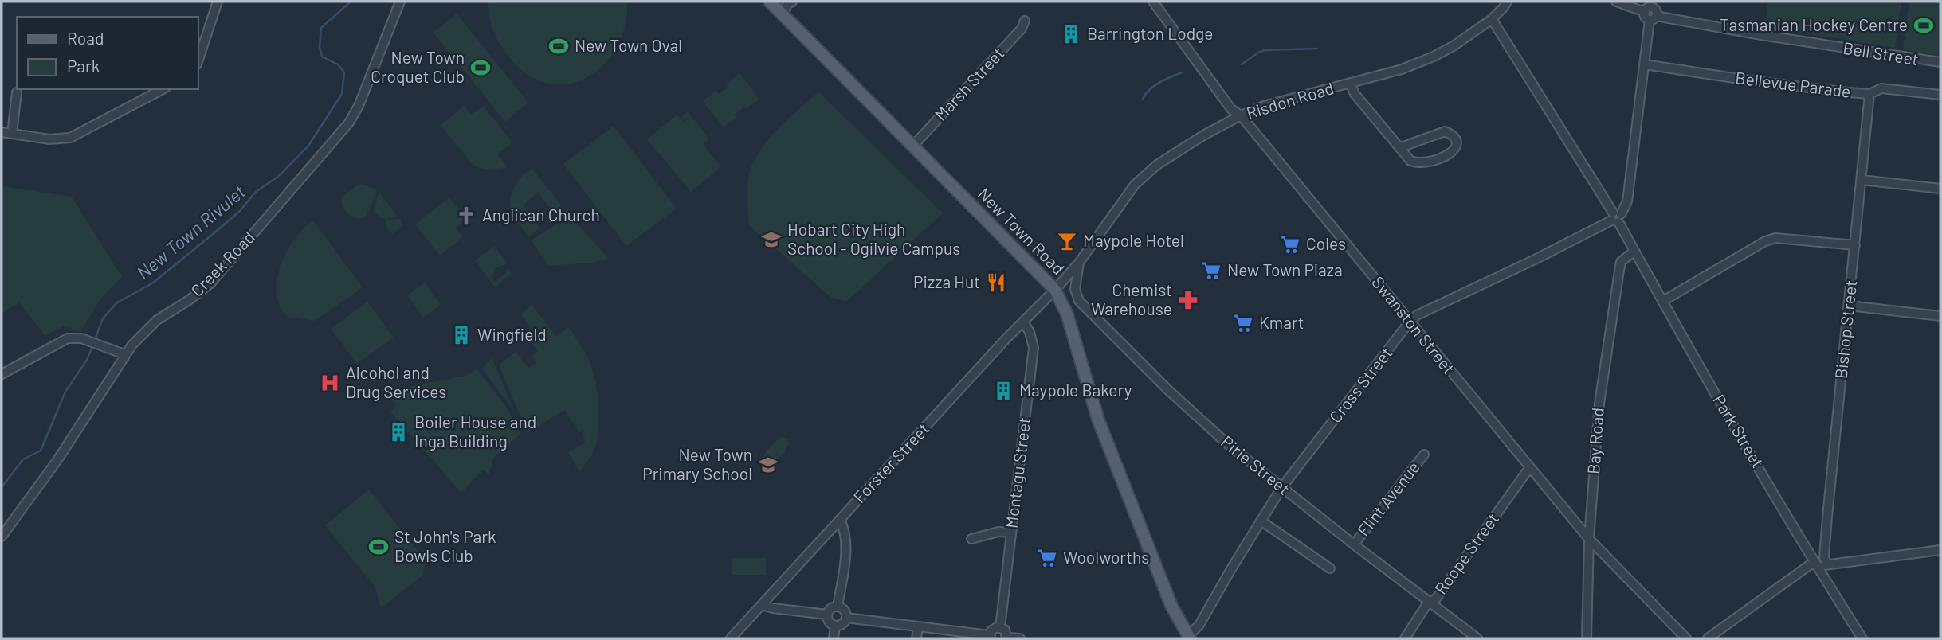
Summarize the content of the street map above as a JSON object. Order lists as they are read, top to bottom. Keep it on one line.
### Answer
{"streets":{"main road":["New Town Road"],"street":["Bell Street","Marsh Street","Bellevue Parade","Risdon Road","Creek Road","Swanston Street","Bishop Street","Cross Street","Park Street","Bay Road","Forster Street","Pirie Street","Montagu Street","Flint Avenue","Roope Street"]},"crossings":[["Marsh Street","New Town Road"],["Bellevue Parade","Bishop Street"],["Risdon Road","New Town Road"],["Risdon Road","Swanston Street"],["Risdon Road","Park Street"],["Risdon Road","Forster Street"],["Risdon Road","Pirie Street"],["New Town Road","Cross Street"],["New Town Road","Forster Street"],["Swanston Street","Cross Street"],["Swanston Street","Bay Road"],["Swanston Street","Roope Street"],["Cross Street","Park Street"],["Cross Street","Pirie Street"],["Park Street","Bay Road"],["Forster Street","Montagu Street"],["Pirie Street","Flint Avenue"],["Pirie Street","Roope Street"]],"water":["New Town Rivulet"],"places":{"sports":["Tasmanian Hockey Centre","New Town Oval","New Town Croquet Club","St John's Park Bowls Club"],"building":["Barrington Lodge","Wingfield","Maypole Bakery","Boiler House and Inga Building"],"church":["Anglican Church"],"school or university":["Hobart City High School - Ogilvie Campus","New Town Primary School"],"bar":["Maypole Hotel"],"supermarket":["Coles","New Town Plaza","Kmart","Woolworths"],"restaurant":["Pizza Hut"],"pharmacy":["Chemist Warehouse"],"hospital":["Alcohol and Drug Services"]},"legend":["Road","Park"]}
